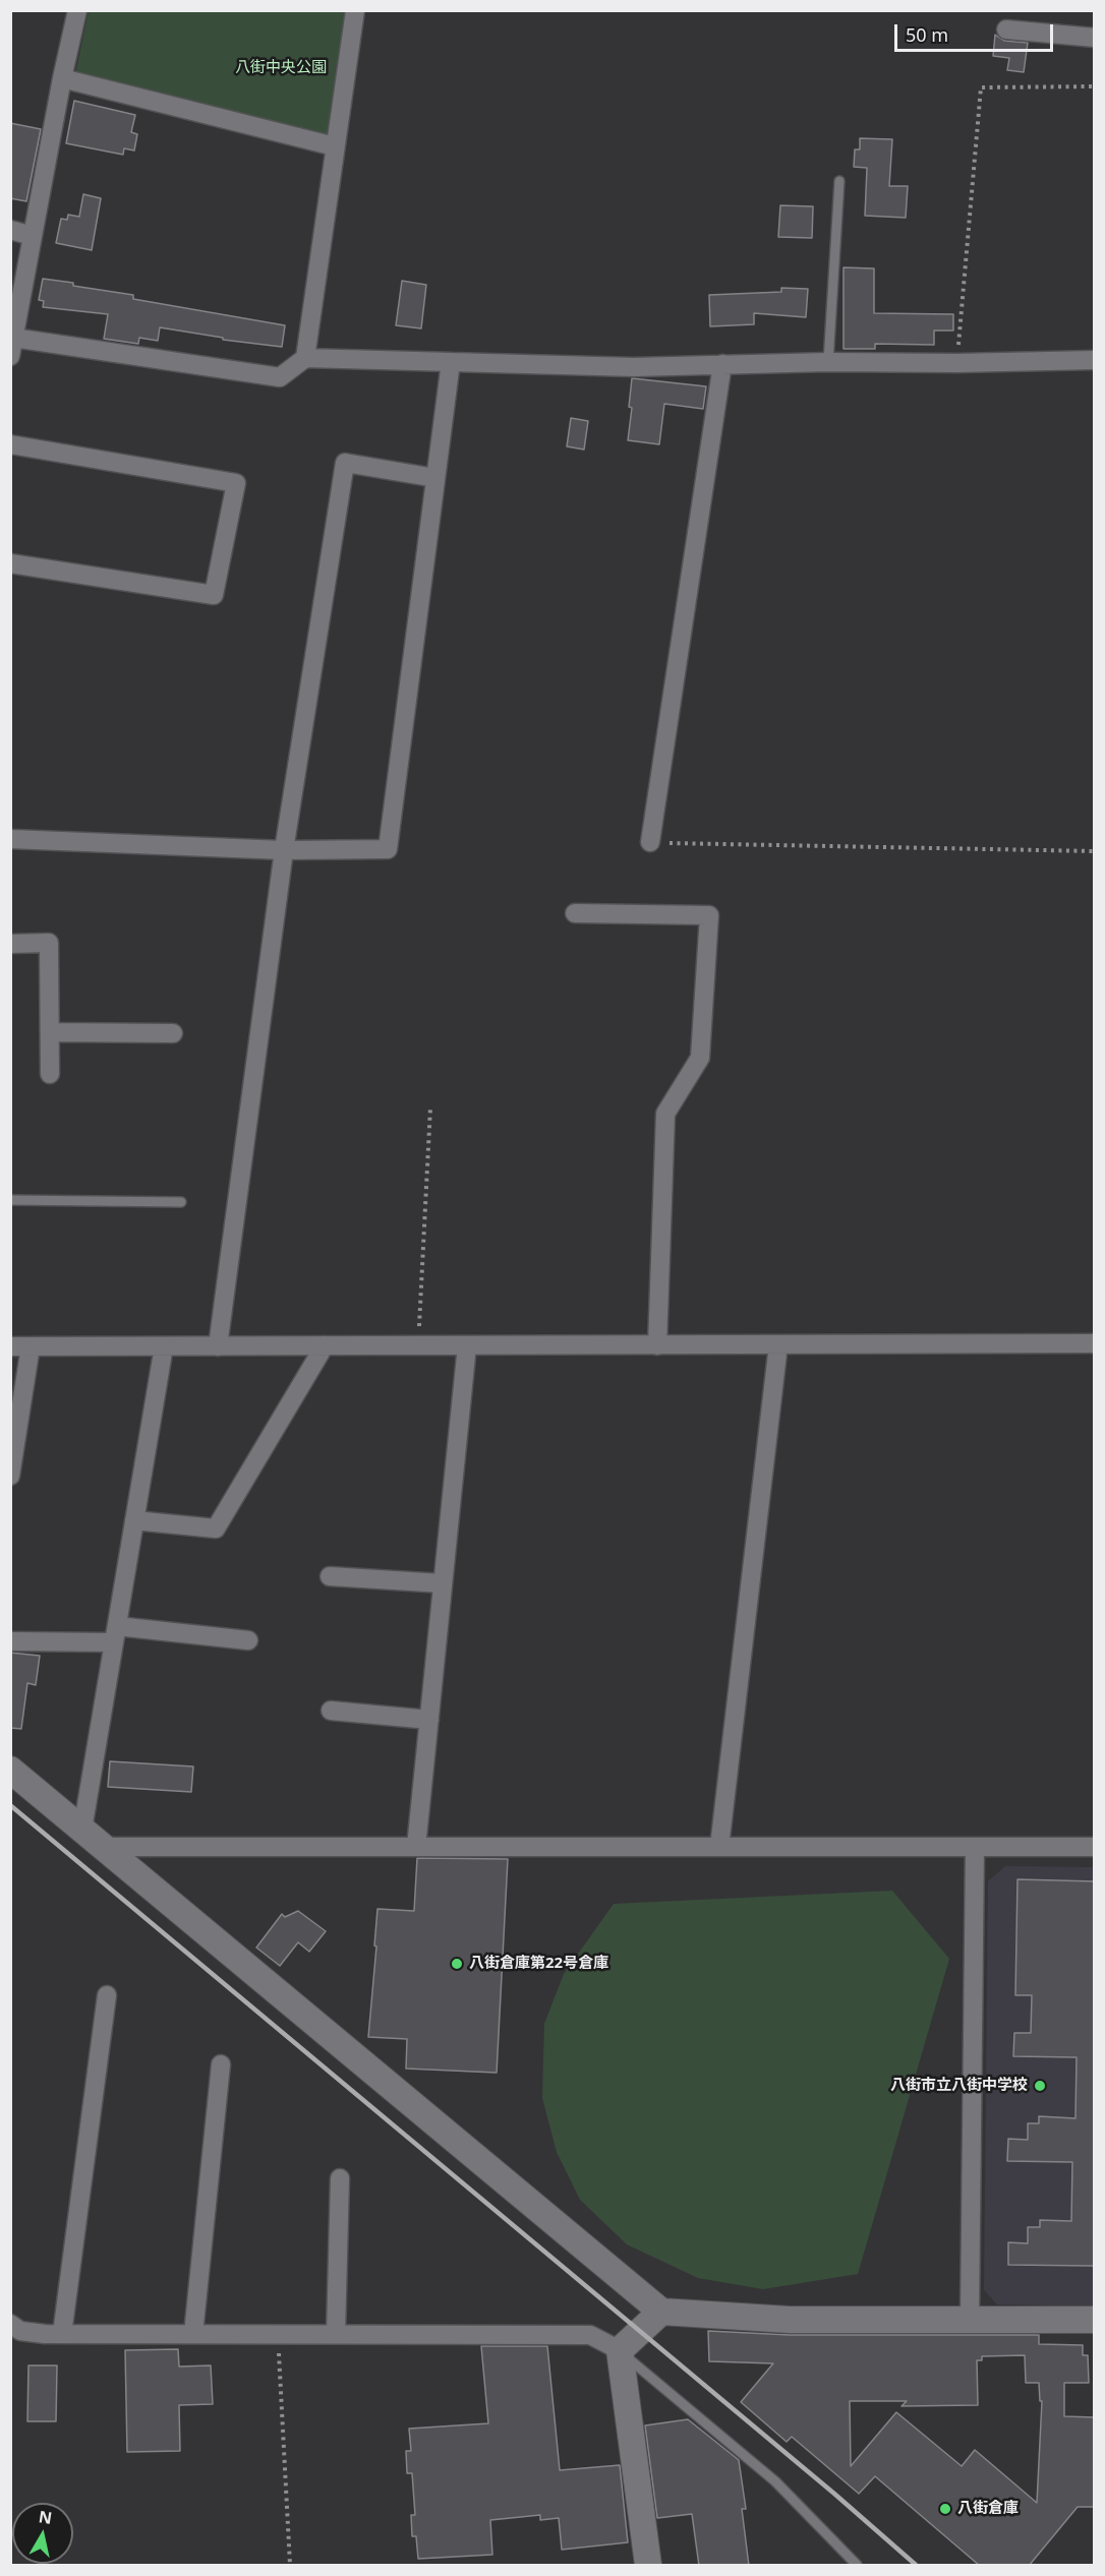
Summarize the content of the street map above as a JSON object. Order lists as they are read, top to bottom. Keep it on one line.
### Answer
{"parks":["八街中央公園"],"places":["八街倉庫第22号倉庫","八街市立八街中学校","八街倉庫"],"scale_bar":"50 m","north":"top"}
